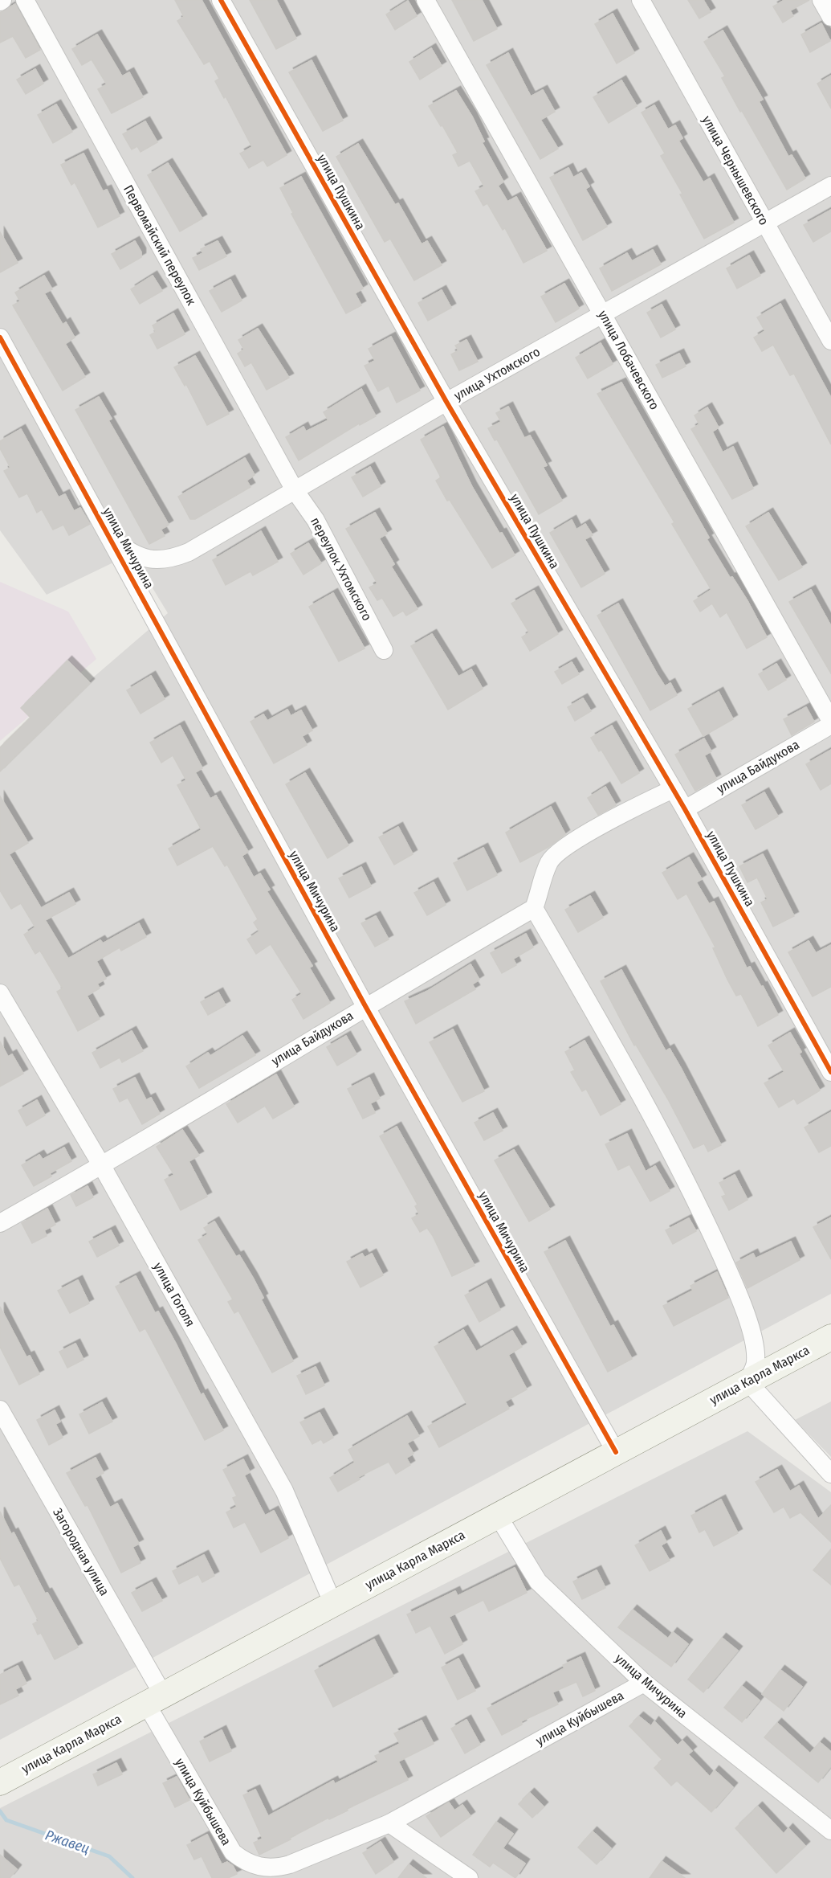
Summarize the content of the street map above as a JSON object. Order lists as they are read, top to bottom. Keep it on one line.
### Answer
{"streets":{"main road":["улица Карла Маркса"],"street":["улица Чернышевского","улица Пушкина","Первомайский переулок","улица Лобачевского","улица Ухтомского","улица Мичурина","переулок Ухтомского","улица Байдукова","улица Гоголя","Загородная улица","улица Куйбышева"]},"crossings":[["улица Чернышевского","улица Ухтомского"],["улица Пушкина","улица Ухтомского"],["улица Пушкина","улица Байдукова"],["Первомайский переулок","улица Ухтомского"],["Первомайский переулок","переулок Ухтомского"],["улица Лобачевского","улица Ухтомского"],["улица Лобачевского","улица Байдукова"],["улица Ухтомского","улица Мичурина"],["улица Ухтомского","переулок Ухтомского"],["улица Мичурина","улица Байдукова"],["улица Мичурина","улица Карла Маркса"],["улица Мичурина","улица Куйбышева"],["улица Байдукова","улица Гоголя"],["улица Гоголя","улица Карла Маркса"],["улица Карла Маркса","Загородная улица"],["улица Карла Маркса","улица Куйбышева"],["Загородная улица","улица Куйбышева"]],"water":["Ржавец"]}
